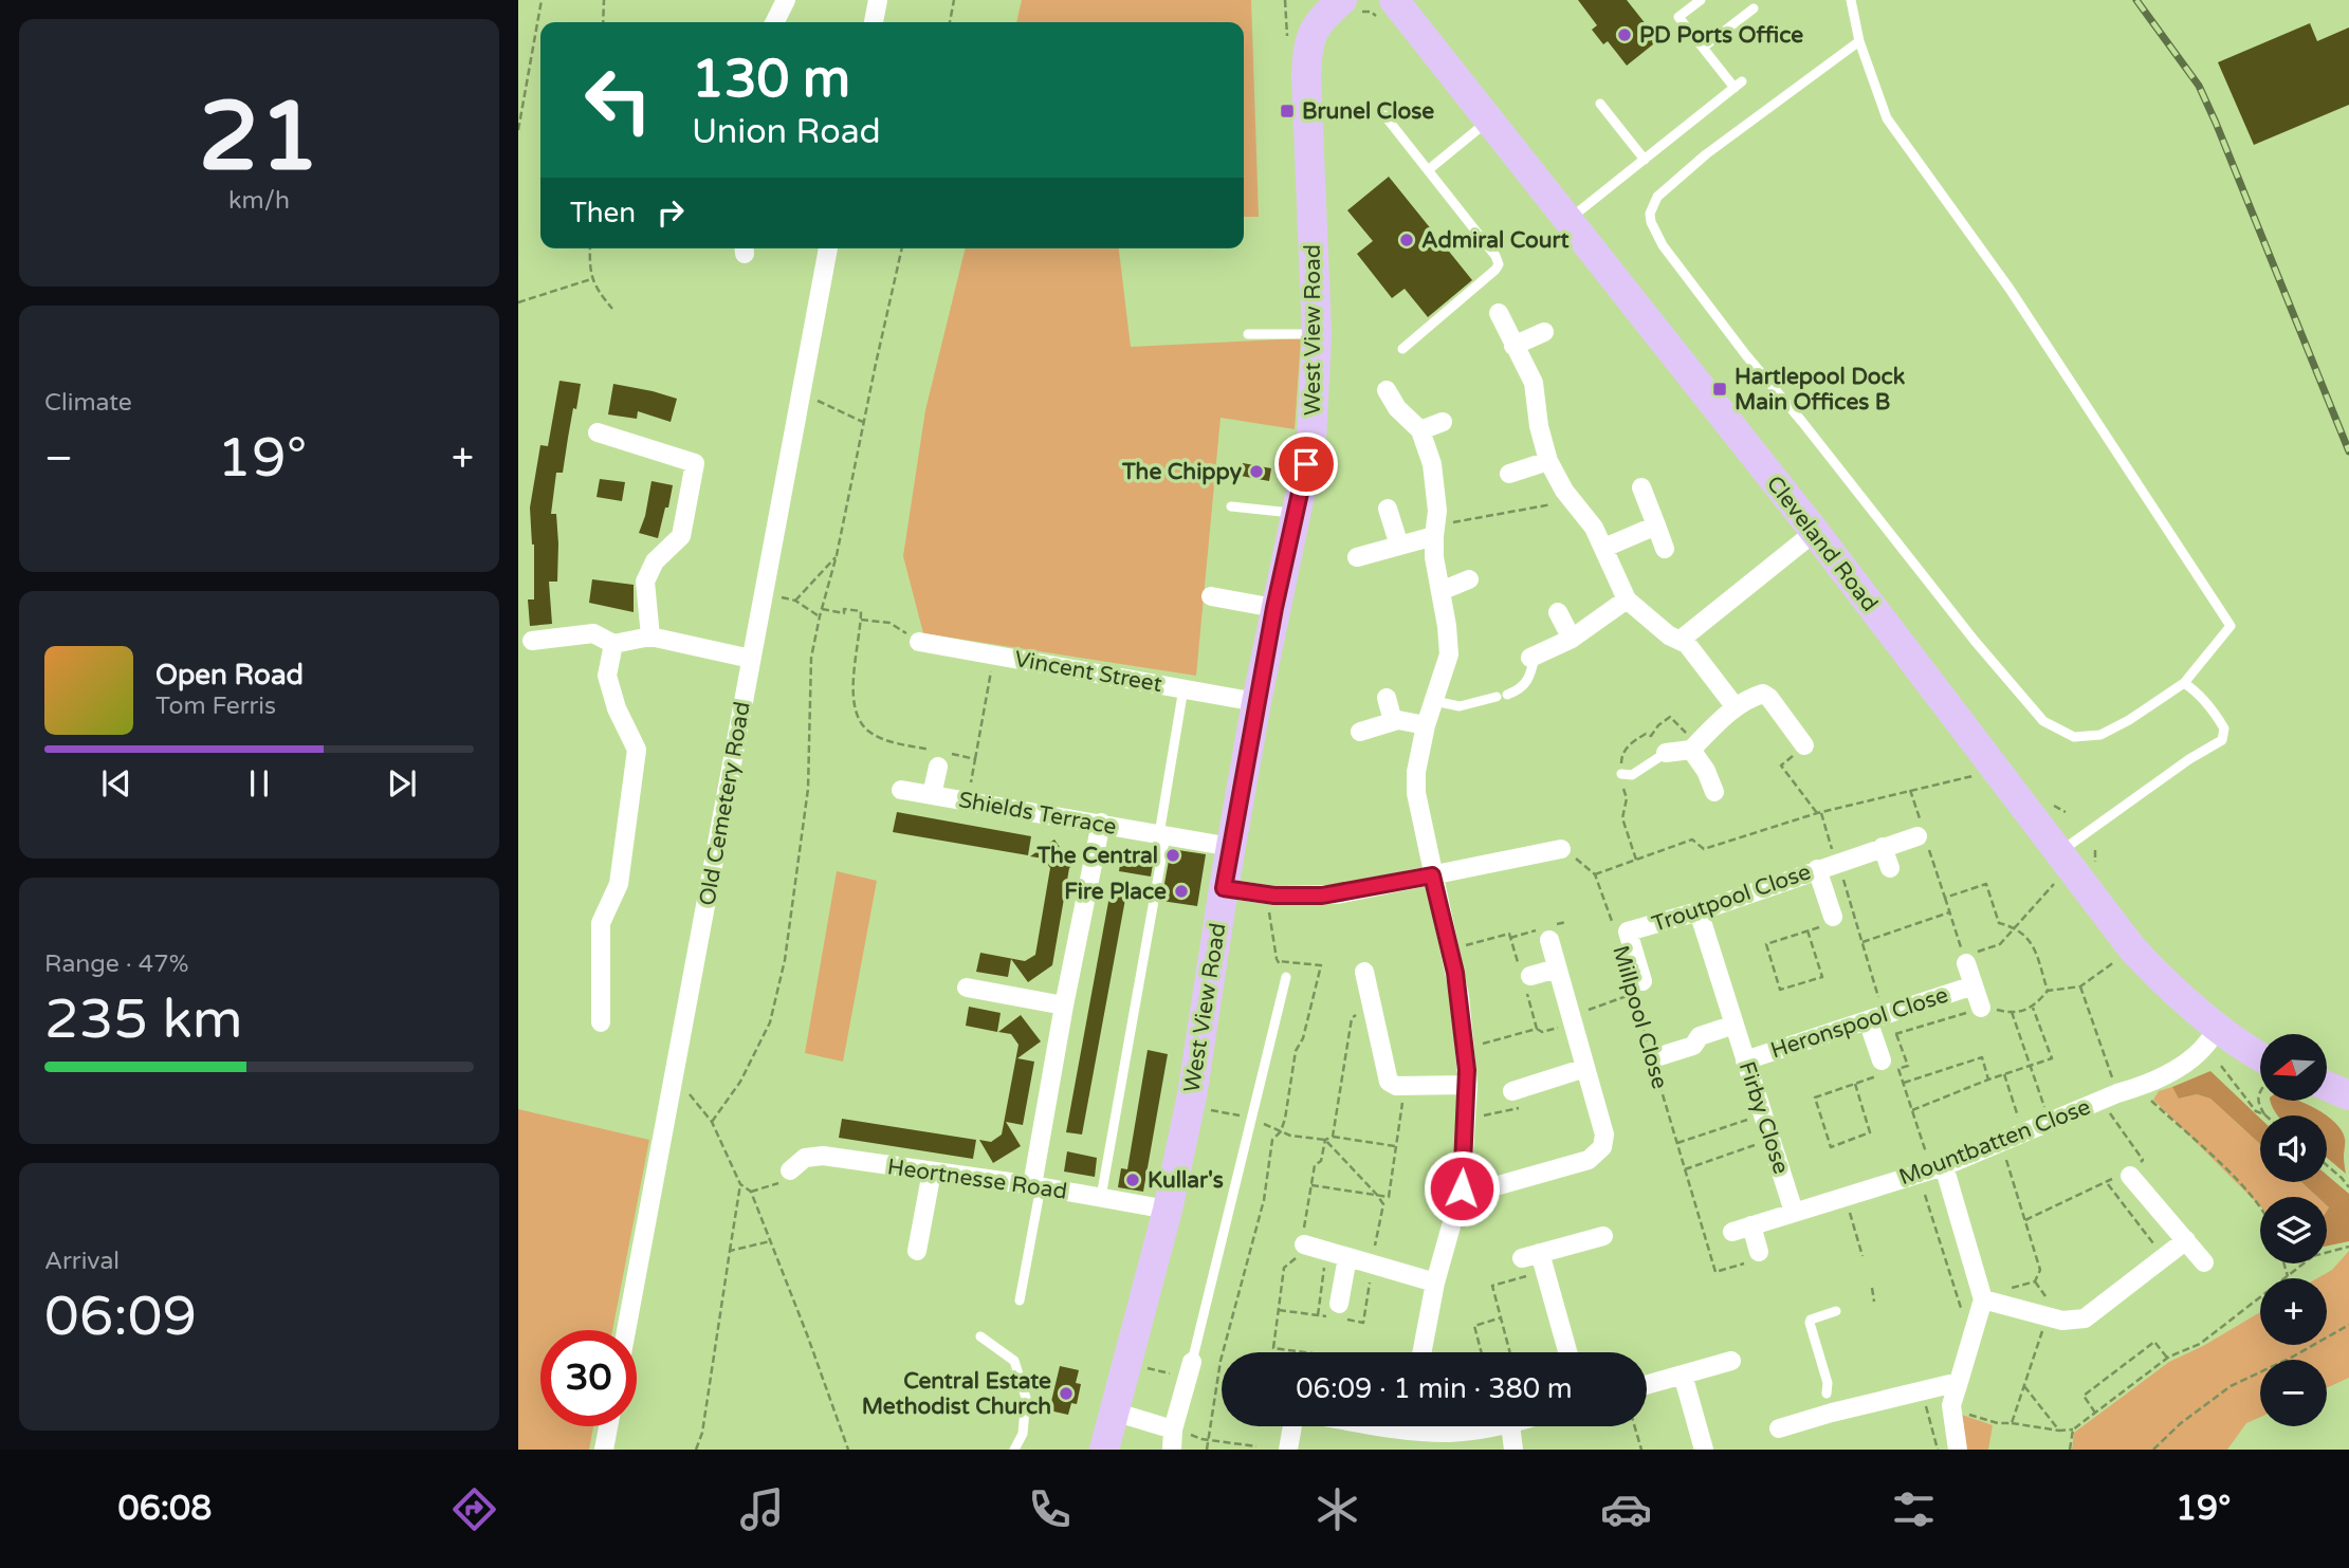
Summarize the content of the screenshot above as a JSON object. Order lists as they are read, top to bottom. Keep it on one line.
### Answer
{"streets":{"main road":["West View Road","Cleveland Road"],"street":["Vincent Street","Old Cemetery Road","Shields Terrace","Troutpool Close","Heronspool Close","Firby Close","Mountbatten Close","Heortnesse Road"],"path":["Millpool Close"]},"crossings":[["West View Road","Vincent Street"],["West View Road","Shields Terrace"],["West View Road","Heortnesse Road"],["Cleveland Road","Mountbatten Close"],["Troutpool Close","Millpool Close"],["Troutpool Close","Firby Close"],["Millpool Close","Mountbatten Close"],["Heronspool Close","Firby Close"],["Firby Close","Mountbatten Close"]],"places":{"other":["PD Ports Office","Admiral Court","The Chippy","The Central","Fire Place","Kullar's","Central Estate Methodist Church"],"transit":["Brunel Close","Hartlepool Dock Main Offices B"]},"north":"left","page":{"tile":[["21","km/h"],"Climate",["Range · 47%","235 km"],["Arrival","06:09"]],"turn":["130 m","Union Road"],"then":"Then","heat":["−","19°","+"],"song":["Open Road","Tom Ferris"],"map_buttons":["+","−"],"limit":"30","trip":"06:09 · 1 min · 380 m","tabs":["06:08","19°"]}}
